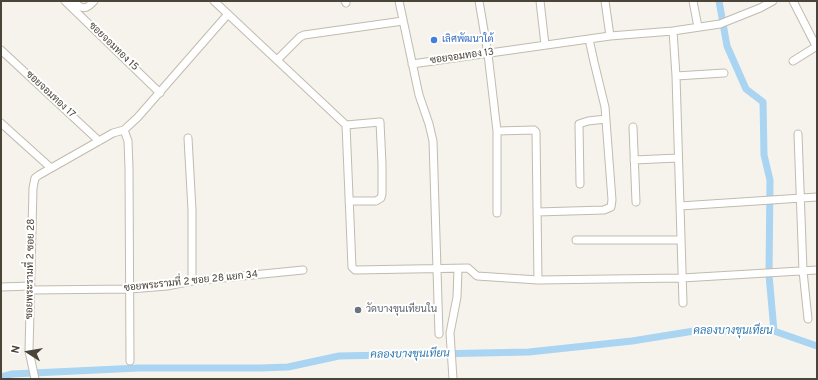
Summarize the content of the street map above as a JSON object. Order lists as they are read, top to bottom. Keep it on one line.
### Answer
{"streets":{"street":["ซอยจอมทอง 15","ซอยจอมทอง 13","ซอยจอมทอง 17","ซอยพระรามที่ 2 ซอย 28","ซอยพระรามที่ 2 ซอย 28 แยก 34"]},"crossings":[["ซอยจอมทอง 15","ซอยพระรามที่ 2 ซอย 28"],["ซอยจอมทอง 17","ซอยพระรามที่ 2 ซอย 28"],["ซอยพระรามที่ 2 ซอย 28","ซอยพระรามที่ 2 ซอย 28 แยก 34"]],"water":["คลองบางขุนเทียน"],"places":["เลิศพัฒนาใต้","วัดบางขุนเทียนใน"],"north":"left"}
